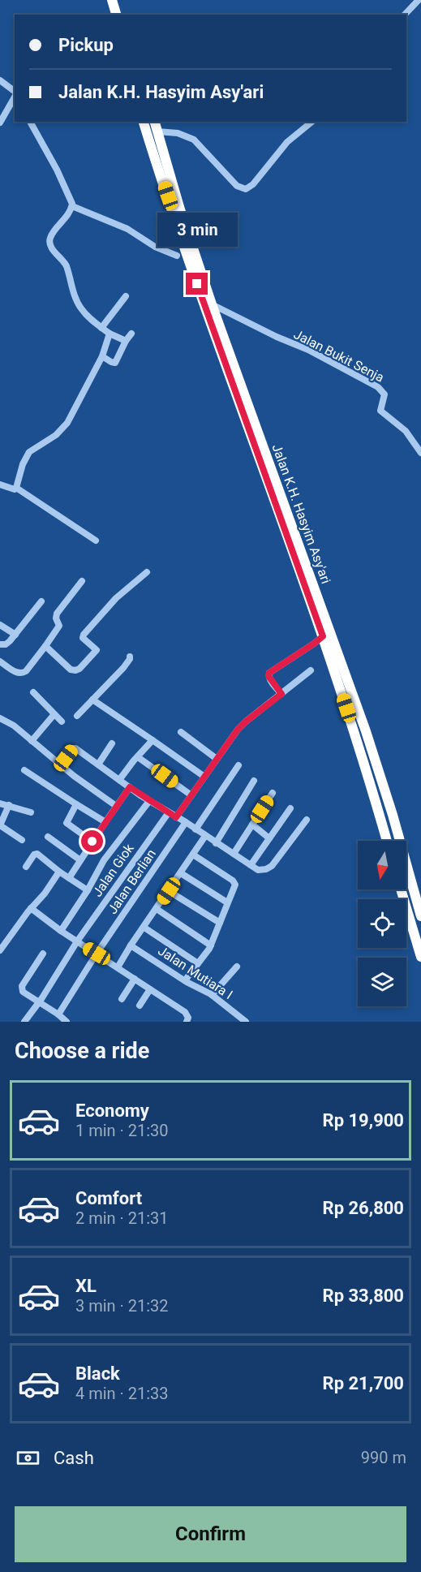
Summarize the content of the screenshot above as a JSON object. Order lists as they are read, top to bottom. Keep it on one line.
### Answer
{"streets":{"highway":["Jalan K.H. Hasyim Asy'ari"],"street":["Jalan Bukit Senja","Jalan Giok","Jalan Berlian","Jalan Mutiara I"]},"crossings":[["Jalan Bukit Senja","Jalan K.H. Hasyim Asy'ari"]],"north":"bottom","page":{"banner":["Pickup","Jalan K.H. Hasyim Asy'ari"],"bubble":"3 min","heading":"Choose a ride","list":[{"name":"Economy","note":"1 min · 21:30","value":"Rp 19,900"},{"name":"Comfort","note":"2 min · 21:31","value":"Rp 26,800"},{"name":"XL","note":"3 min · 21:32","value":"Rp 33,800"},{"name":"Black","note":"4 min · 21:33","value":"Rp 21,700"}],"pay":["Cash","990 m"],"buttons":"Confirm"}}
